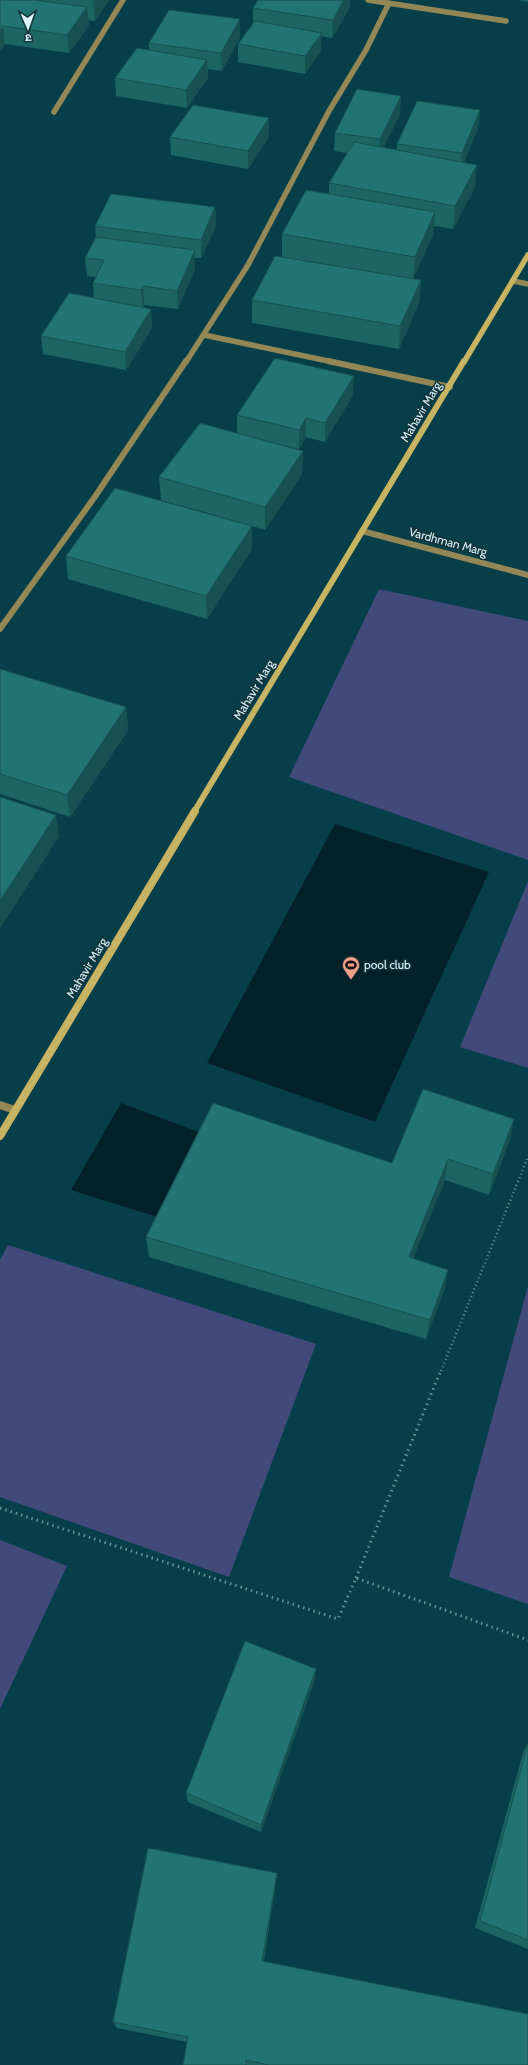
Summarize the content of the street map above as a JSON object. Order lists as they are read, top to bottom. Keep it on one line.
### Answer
{"streets":{"street":["Mahavir Marg","Vardhman Marg"]},"crossings":[["Mahavir Marg","Vardhman Marg"]],"places":{"sports":["pool club"]},"north":"bottom"}
